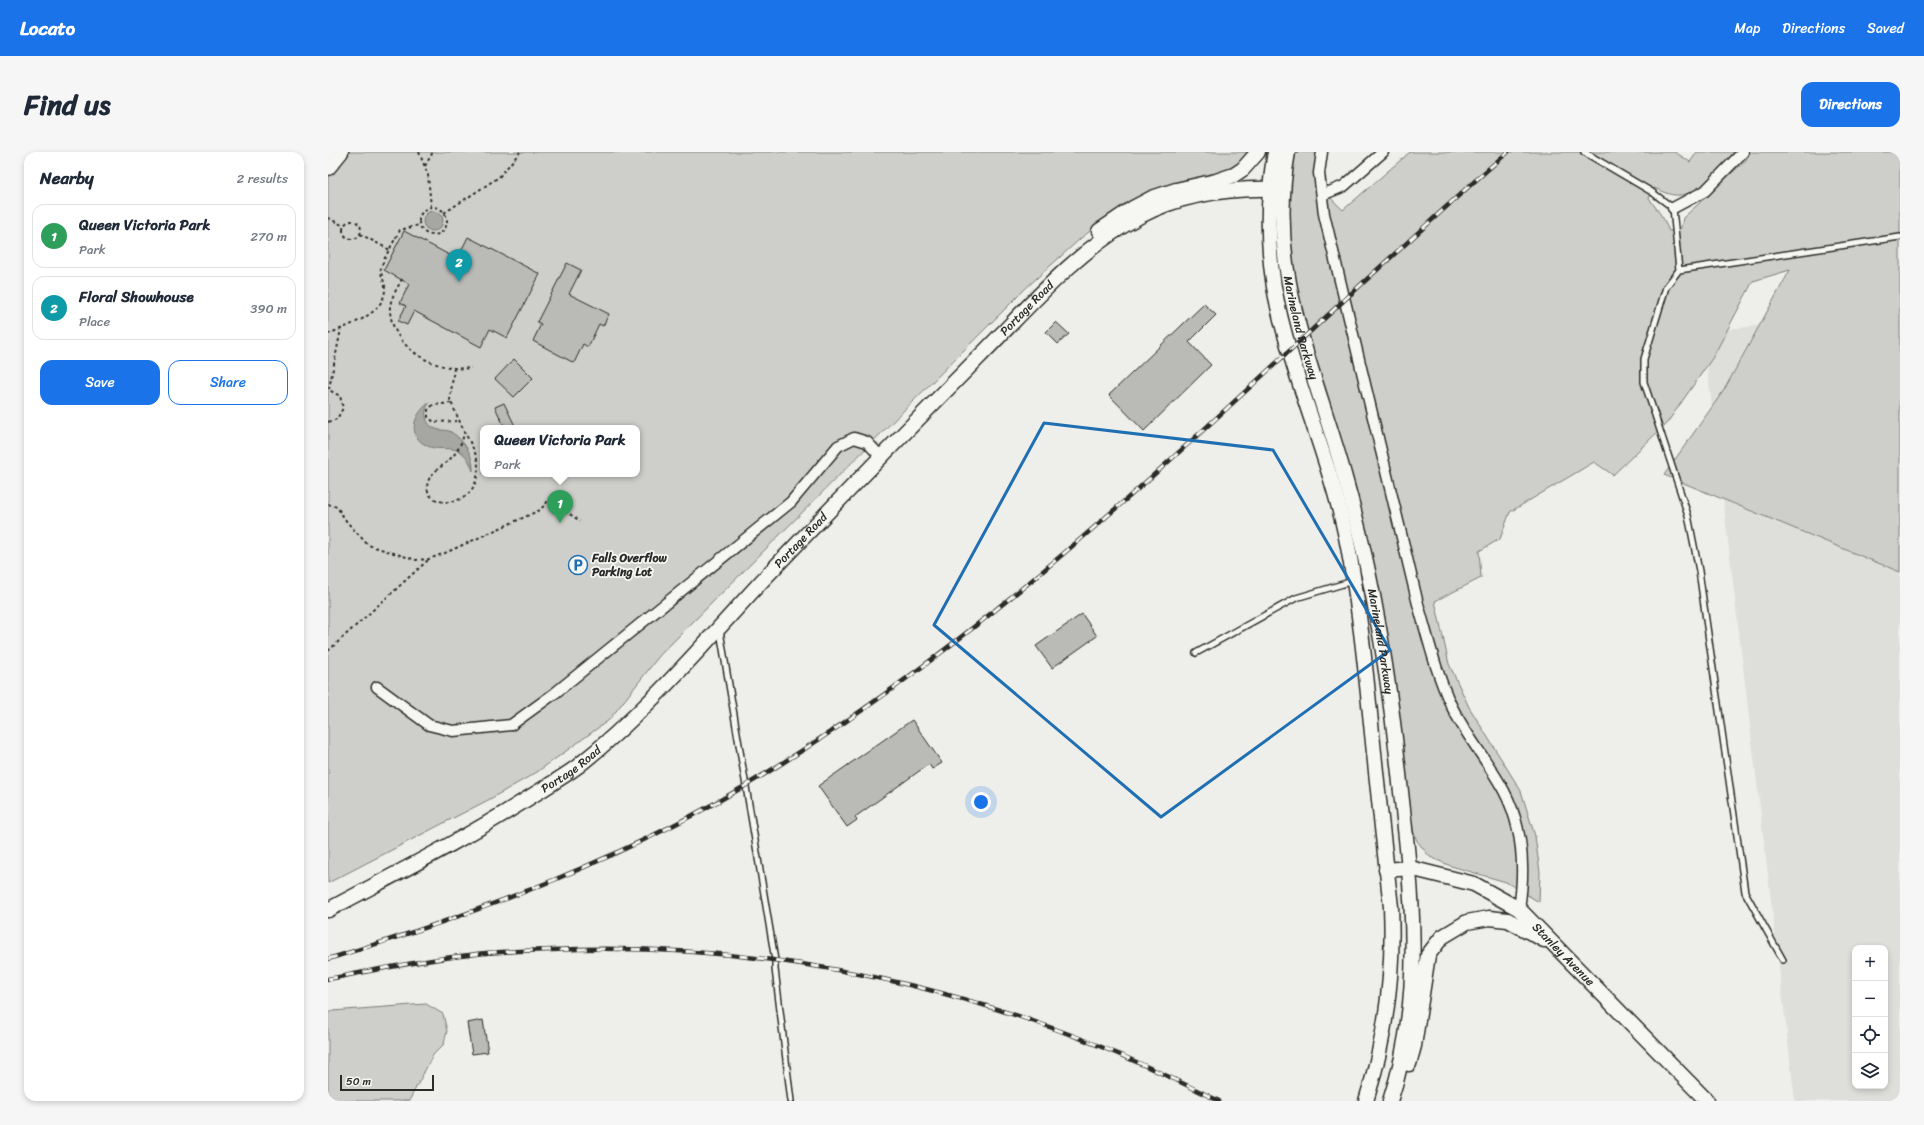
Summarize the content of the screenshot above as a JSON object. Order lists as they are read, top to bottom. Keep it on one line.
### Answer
{"streets":{"main road":["Portage Road","Marineland Parkway","Stanley Avenue"]},"crossings":[["Portage Road","Marineland Parkway"],["Marineland Parkway","Stanley Avenue"]],"places":{"parking":["Falls Overflow Parking Lot"]},"scale_bar":"50 m","page":{"header":"Locato","nav":["Map","Directions","Saved"],"title":"Find us","buttons":["Directions",["Save","Share"]],"heading":["Nearby","2 results"],"list":[{"mark":"1","name":"Queen Victoria Park","note":"Park","value":"270 m"},{"mark":"2","name":"Floral Showhouse","note":"Place","value":"390 m"}],"pins":["2","1"],"popup":["Queen Victoria Park","Park"],"map_buttons":["+","−"],"scale":"50 m"}}
